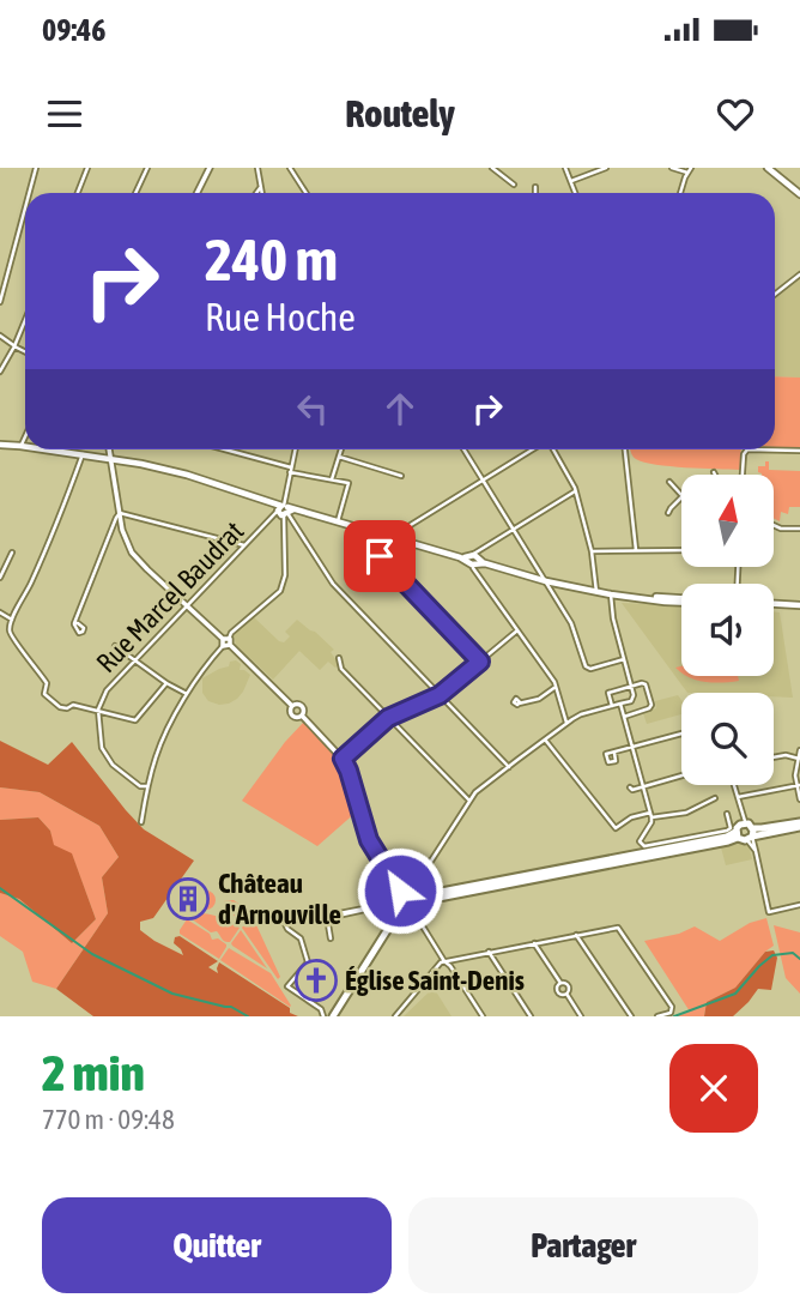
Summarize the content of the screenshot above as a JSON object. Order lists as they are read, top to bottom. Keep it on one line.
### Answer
{"streets":{"street":["Rue Marcel Baudrat"]},"places":{"building":["Château d'Arnouville"],"church":["Église Saint-Denis"]},"north":"top","page":{"status":"09:46","header":"Routely","turn":["240 m","Rue Hoche"],"heading":["2 min","770 m · 09:48"],"buttons":["Quitter","Partager"]}}
